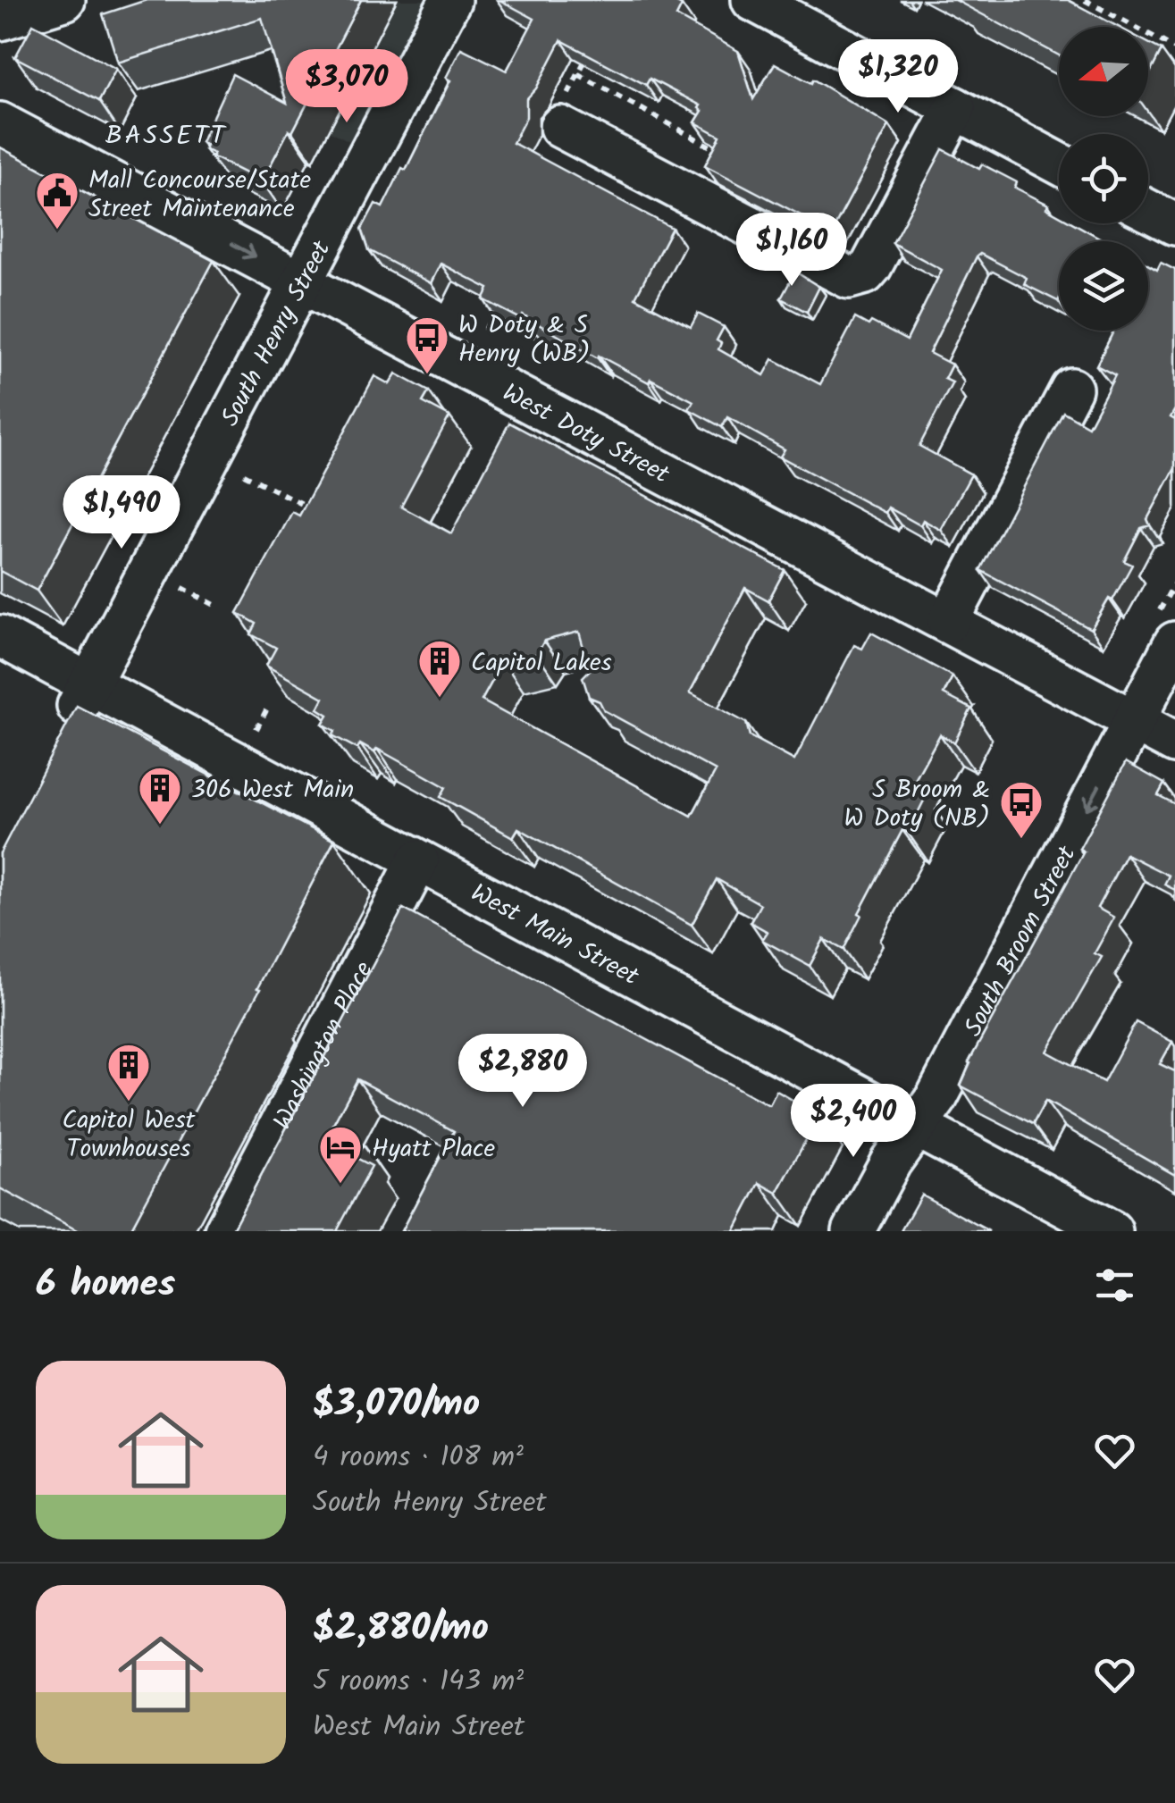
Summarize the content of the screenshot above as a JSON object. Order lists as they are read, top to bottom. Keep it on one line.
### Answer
{"streets":{"street":["South Henry Street","West Doty Street","West Main Street","South Broom Street","Washington Place"]},"crossings":[["South Henry Street","West Doty Street"],["South Henry Street","West Main Street"],["West Doty Street","South Broom Street"],["West Main Street","South Broom Street"],["West Main Street","Washington Place"]],"one_way":["South Broom Street"],"districts":["BASSETT"],"places":{"public building":["Mall Concourse/State Street Maintenance"],"bus stop":["W Doty & S Henry (WB)","S Broom & W Doty (NB)"],"building":["Capitol Lakes","306 West Main","Capitol West Townhouses"],"hotel":["Hyatt Place"]},"north":"left","page":{"price":["$1,320","$3,070","$1,160","$1,490","$2,880","$2,400"],"heading":"6 homes","list":[{"name":"$3,070/mo","note":"4 rooms · 108 m² · South Henry Street"},{"name":"$2,880/mo","note":"5 rooms · 143 m² · West Main Street"}]}}
